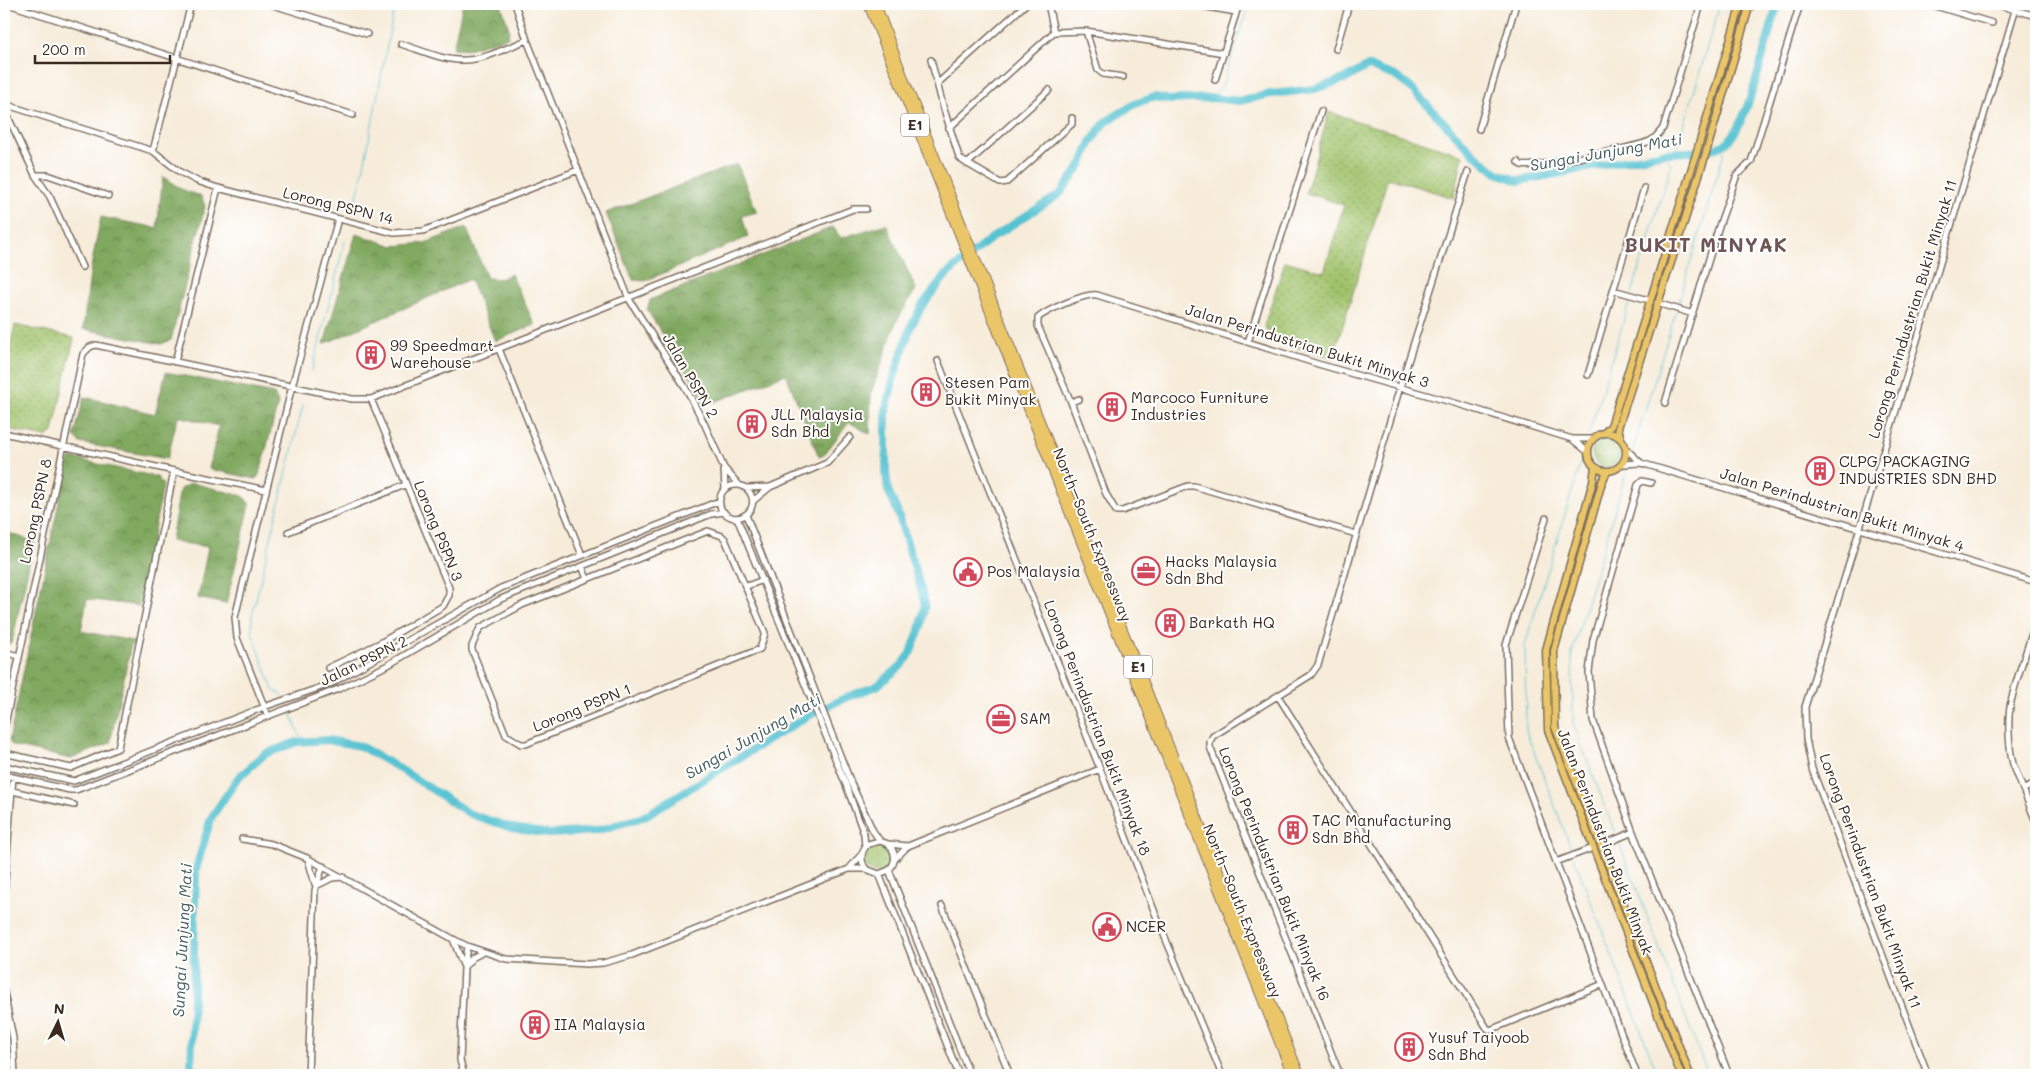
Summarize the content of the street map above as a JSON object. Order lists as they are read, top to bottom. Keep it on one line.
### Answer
{"streets":{"highway":["E1","North–South Expressway"],"main road":["Jalan Perindustrian Bukit Minyak"],"street":["Lorong PSPN 14","Lorong Perindustrian Bukit Minyak 11","Jalan Perindustrian Bukit Minyak 3","Jalan PSPN 2","Jalan Perindustrian Bukit Minyak 4","Lorong PSPN 8","Lorong PSPN 3","Lorong PSPN 1","Lorong Perindustrian Bukit Minyak 18","Lorong Perindustrian Bukit Minyak 16"]},"crossings":[["Lorong PSPN 14","Jalan PSPN 2"],["Lorong Perindustrian Bukit Minyak 11","Jalan Perindustrian Bukit Minyak 4"],["Jalan Perindustrian Bukit Minyak 3","Lorong Perindustrian Bukit Minyak 16"],["Lorong PSPN 8","Lorong PSPN 3"]],"districts":["BUKIT MINYAK"],"water":["Sungai Junjung Mati"],"places":{"building":["99 Speedmart Warehouse","Stesen Pam Bukit Minyak","Marcoco Furniture Industries","JLL Malaysia Sdn Bhd","CLPG PACKAGING INDUSTRIES SDN BHD","Barkath HQ","TAC Manufacturing Sdn Bhd","IIA Malaysia","Yusuf Taiyoob Sdn Bhd"],"office":["Hacks Malaysia Sdn Bhd","SAM"],"public building":["Pos Malaysia","NCER"]},"scale_bar":"200 m","north":"top"}
